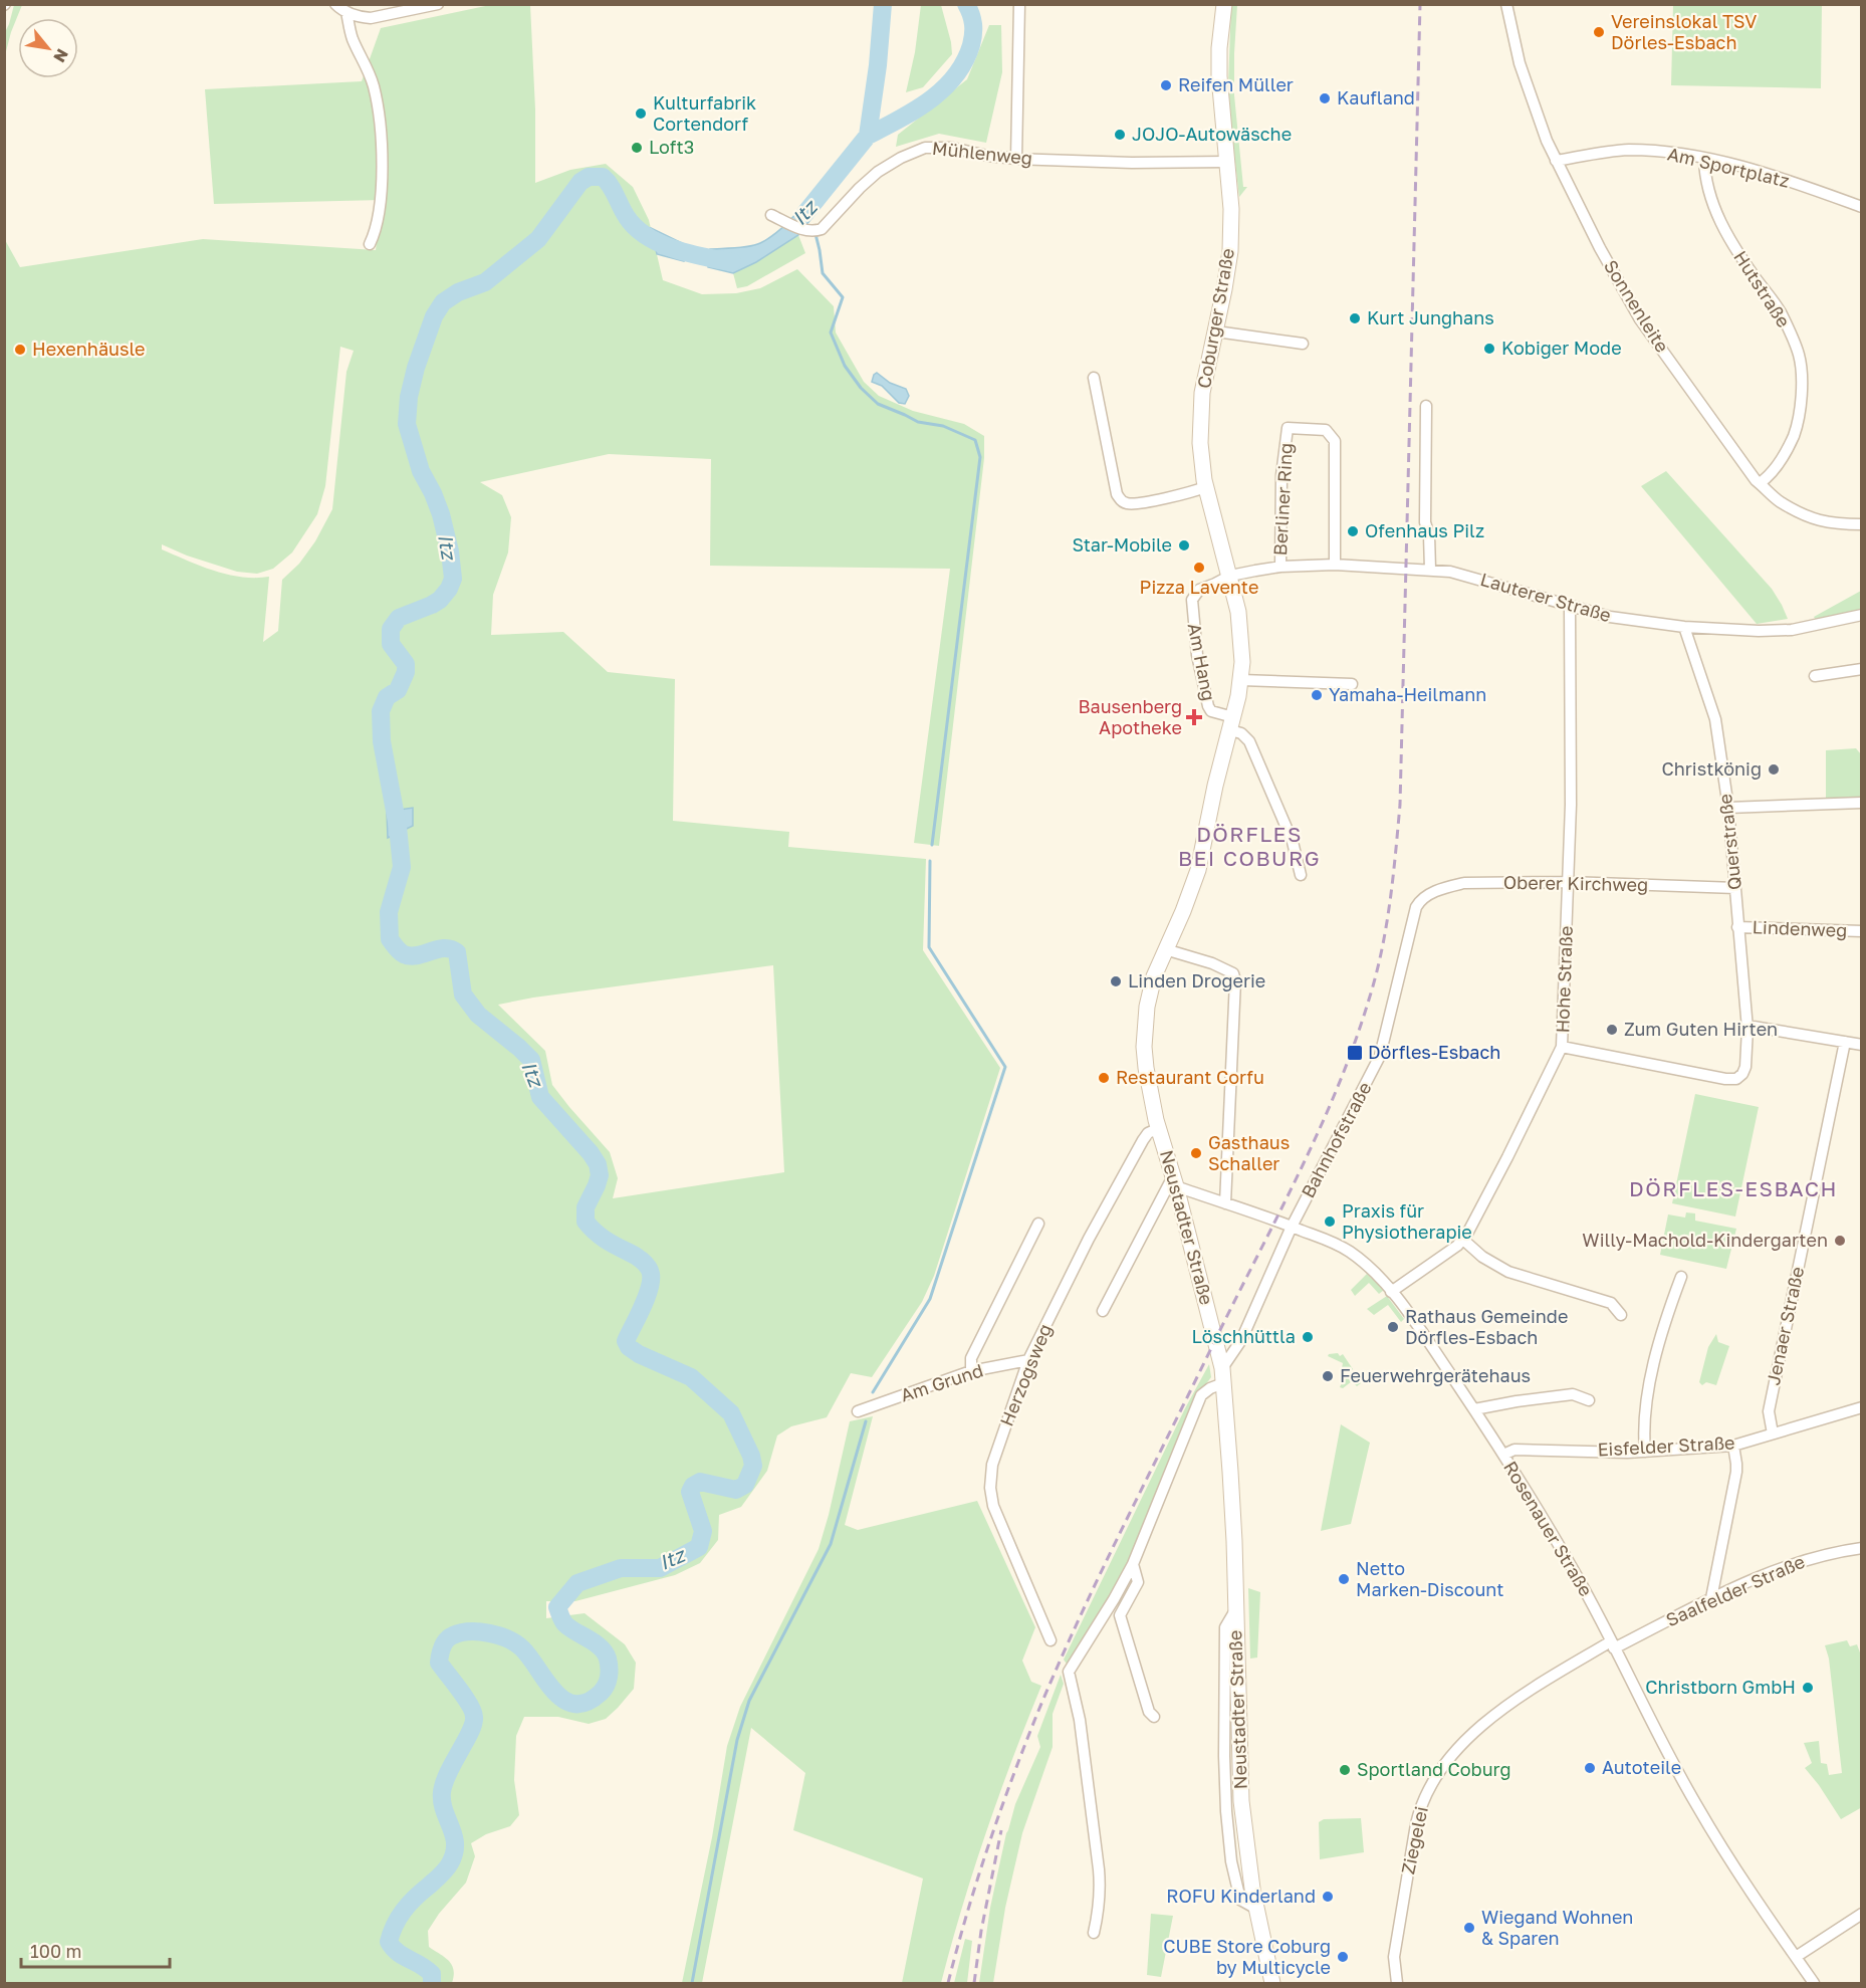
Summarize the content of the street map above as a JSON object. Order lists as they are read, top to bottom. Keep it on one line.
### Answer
{"streets":{"street":["Mühlenweg","Am Sportplatz","Hutstraße","Sonnenleite","Coburger Straße","Berliner Ring","Lauterer Straße","Am Hang","Querstraße","Oberer Kirchweg","Lindenweg","Hohe Straße","Bahnhofstraße","Neustadter Straße","Jenaer Straße","Herzogsweg","Am Grund","Eisfelder Straße","Rosenauer Straße","Saalfelder Straße","Ziegelei"]},"crossings":[["Mühlenweg","Coburger Straße"],["Am Sportplatz","Hutstraße"],["Am Sportplatz","Sonnenleite"],["Hutstraße","Sonnenleite"],["Coburger Straße","Neustadter Straße"],["Berliner Ring","Lauterer Straße"],["Lauterer Straße","Am Hang"],["Lauterer Straße","Querstraße"],["Lauterer Straße","Hohe Straße"],["Lauterer Straße","Neustadter Straße"],["Am Hang","Neustadter Straße"],["Querstraße","Oberer Kirchweg"],["Querstraße","Lindenweg"],["Querstraße","Hohe Straße"],["Oberer Kirchweg","Hohe Straße"],["Oberer Kirchweg","Bahnhofstraße"],["Hohe Straße","Rosenauer Straße"],["Bahnhofstraße","Neustadter Straße"],["Bahnhofstraße","Rosenauer Straße"],["Neustadter Straße","Herzogsweg"],["Neustadter Straße","Rosenauer Straße"],["Jenaer Straße","Eisfelder Straße"],["Herzogsweg","Am Grund"],["Eisfelder Straße","Rosenauer Straße"],["Rosenauer Straße","Saalfelder Straße"],["Rosenauer Straße","Ziegelei"],["Saalfelder Straße","Ziegelei"]],"districts":["DÖRFLES BEI COBURG","DÖRFLES-ESBACH"],"water":["Itz"],"places":{"other":["Vereinslokal TSV Dörles-Esbach","Reifen Müller","Kaufland","Kulturfabrik Cortendorf","JOJO-Autowäsche","Loft3","Kurt Junghans","Kobiger Mode","Hexenhäusle","Ofenhaus Pilz","Star-Mobile","Pizza Lavente","Yamaha-Heilmann","Christkönig","Linden Drogerie","Zum Guten Hirten","Restaurant Corfu","Gasthaus Schaller","Praxis für Physiotherapie","Willy-Machold-Kindergarten","Rathaus Gemeinde Dörfles-Esbach","Löschhüttla","Feuerwehrgerätehaus","Netto Marken-Discount","Christborn GmbH","Autoteile","Sportland Coburg","ROFU Kinderland","Wiegand Wohnen & Sparen","CUBE Store Coburg by Multicycle"],"health":["Bausenberg Apotheke"],"transit":["Dörfles-Esbach"]},"scale_bar":"100 m","north":"bottom right"}
